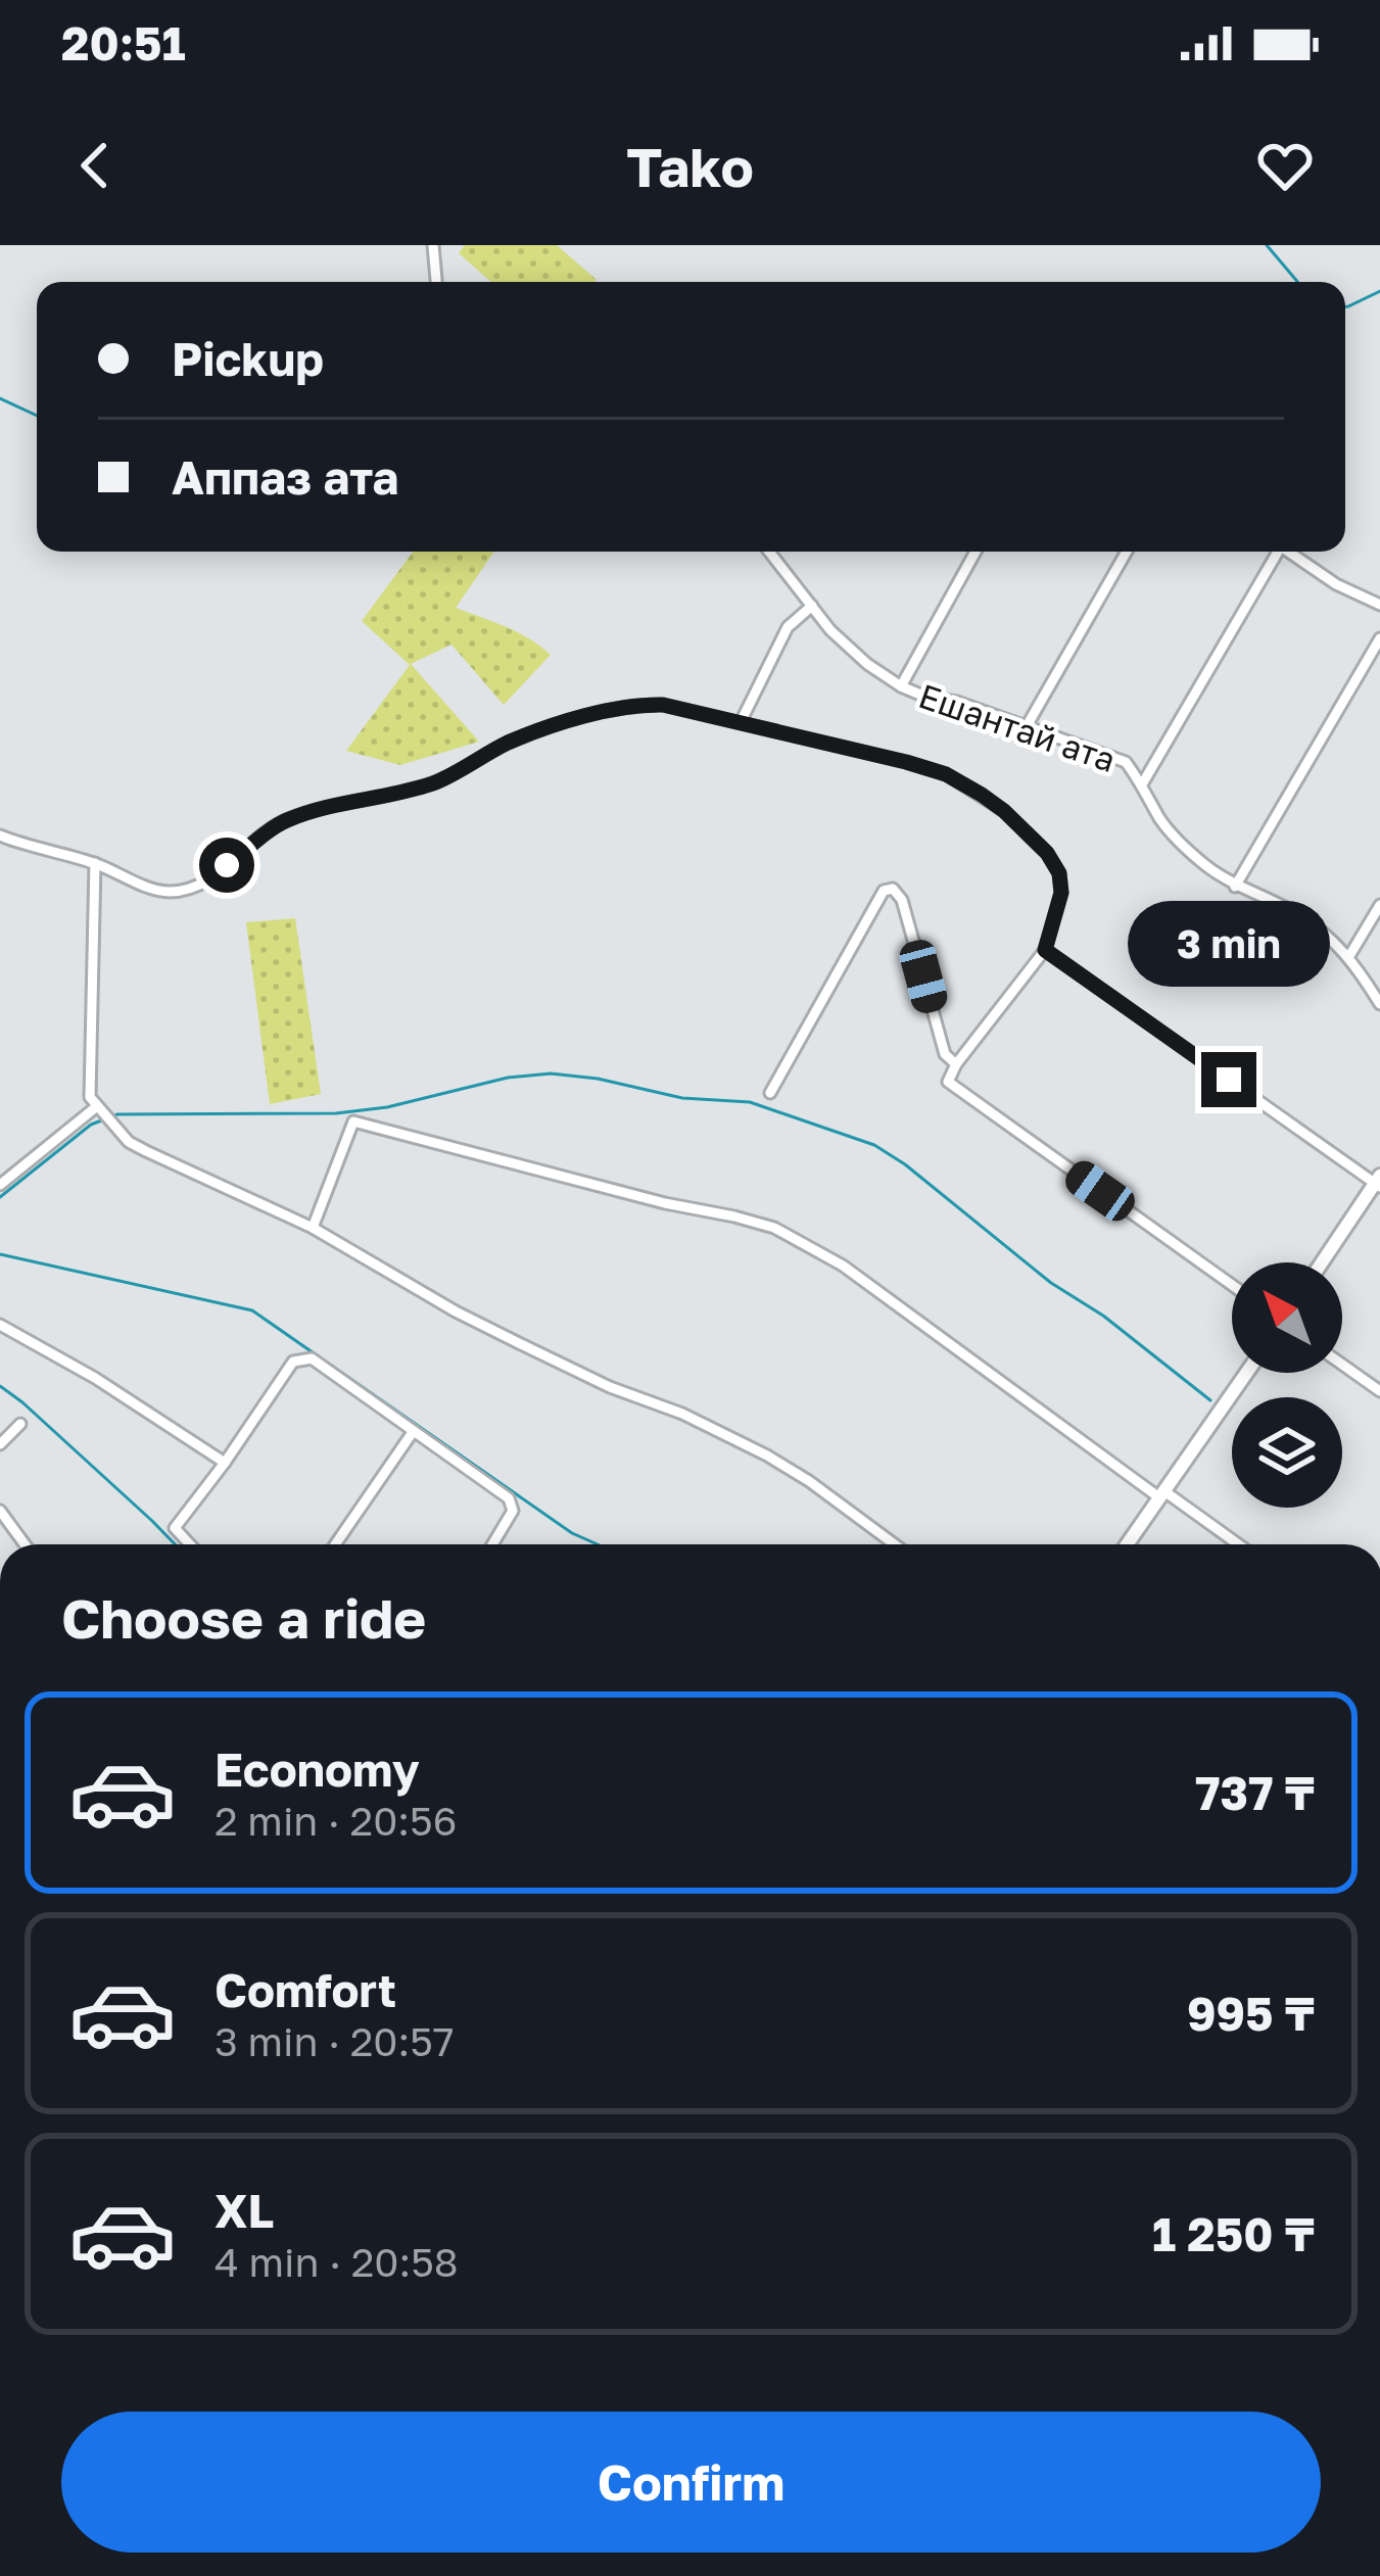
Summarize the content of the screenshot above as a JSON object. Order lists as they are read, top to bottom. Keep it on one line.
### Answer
{"streets":{"street":["Ешантай ата"]},"north":"top left","page":{"status":"20:51","header":"Tako","banner":["Pickup","Аппаз ата"],"bubble":"3 min","heading":"Choose a ride","list":[{"name":"Economy","note":"2 min · 20:56","value":"737 ₸"},{"name":"Comfort","note":"3 min · 20:57","value":"995 ₸"},{"name":"XL","note":"4 min · 20:58","value":"1 250 ₸"}],"buttons":"Confirm"}}
